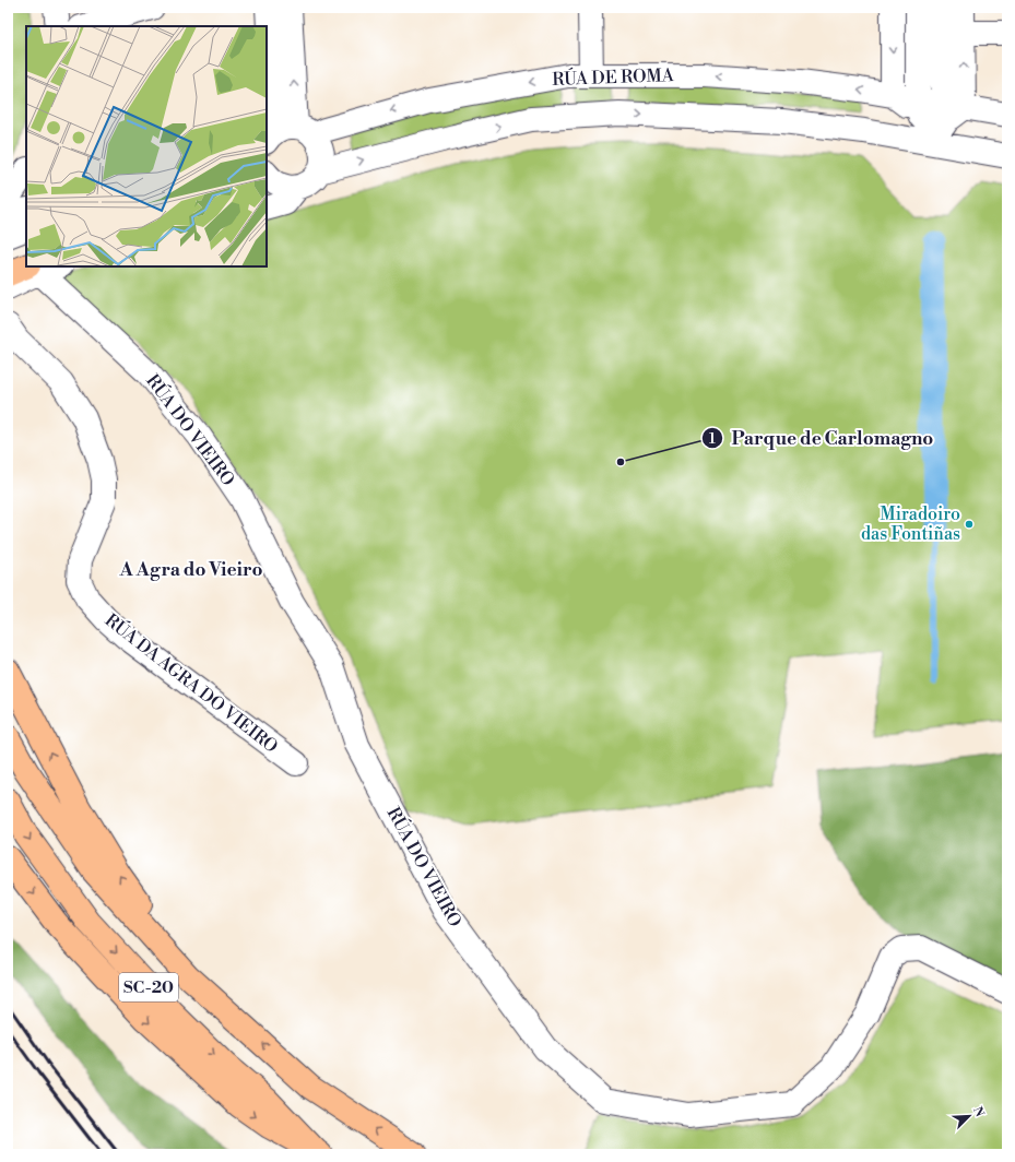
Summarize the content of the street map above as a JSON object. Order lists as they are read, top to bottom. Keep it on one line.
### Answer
{"streets":{"highway":["SC-20"],"street":["RÚA DE ROMA","RÚA DO VIEIRO","RÚA DA AGRA DO VIEIRO"]},"districts":["A Agra do Vieiro"],"places":["Parque de Carlomagno","Miradoiro das Fontiñas"],"north":"top right"}
